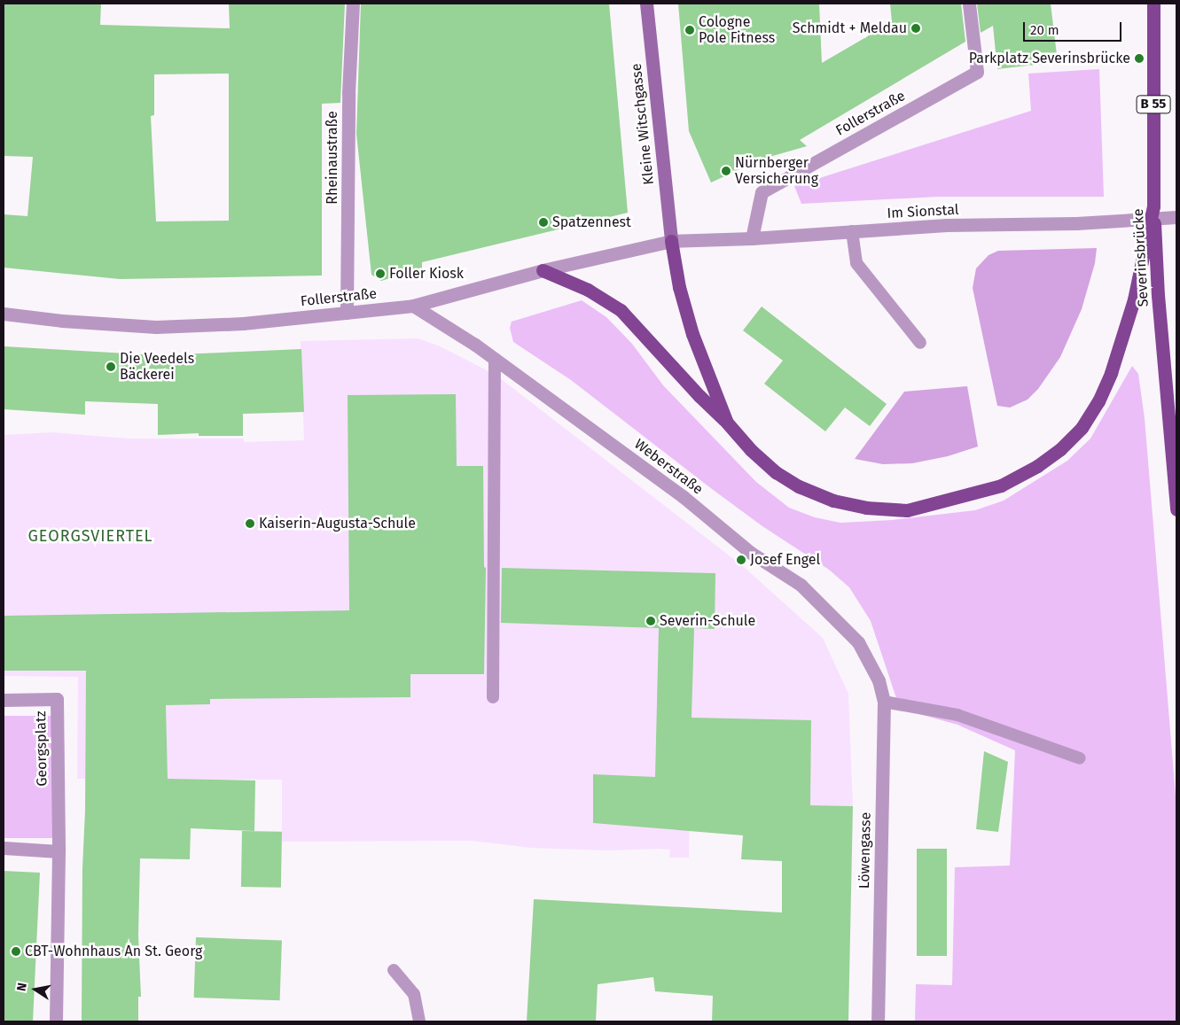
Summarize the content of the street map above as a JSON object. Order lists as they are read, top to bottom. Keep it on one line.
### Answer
{"streets":{"main road":["B 55","Severinsbrücke"],"street":["Follerstraße","Kleine Witschgasse","Rheinaustraße","Im Sionstal","Weberstraße","Georgsplatz","Löwengasse"]},"crossings":[["Follerstraße","Kleine Witschgasse"],["Follerstraße","Rheinaustraße"],["Follerstraße","Im Sionstal"],["Follerstraße","Weberstraße"],["Kleine Witschgasse","Im Sionstal"],["Weberstraße","Löwengasse"]],"districts":["GEORGSVIERTEL"],"places":["Schmidt + Meldau","Cologne Pole Fitness","Parkplatz Severinsbrücke","Nürnberger Versicherung","Spatzennest","Foller Kiosk","Die Veedels Bäckerei","Kaiserin-Augusta-Schule","Josef Engel","Severin-Schule","CBT-Wohnhaus An St. Georg"],"scale_bar":"20 m","north":"left"}
